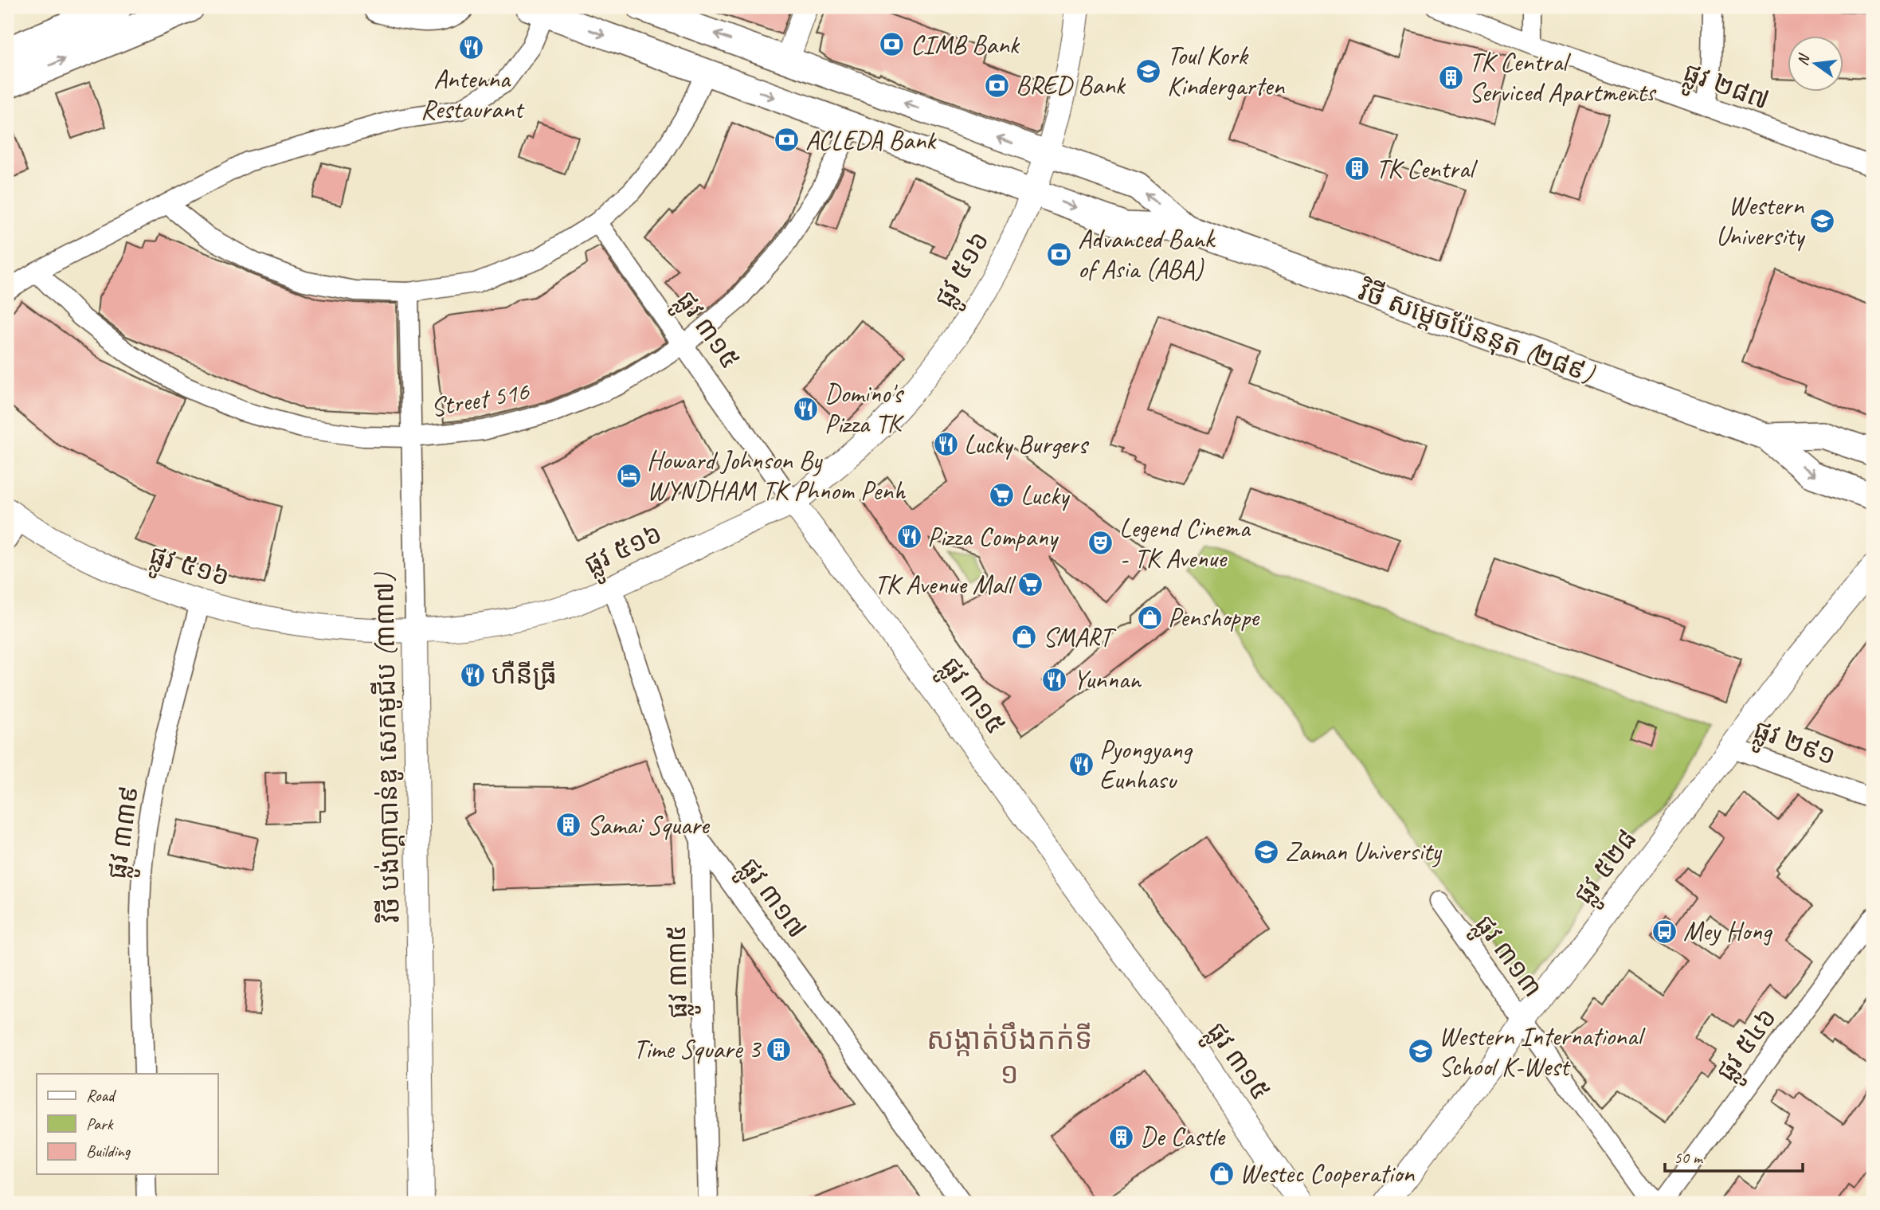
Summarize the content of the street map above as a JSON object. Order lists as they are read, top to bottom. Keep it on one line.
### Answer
{"streets":{"main road":["វិថី សម្តេចប៉ែននុត (២៨៩)"],"street":["ផ្លូវ ២៨៧","ផ្លូវ ៥១៦","ផ្លូវ ៣១៥","Street 516","ផ្លូវ ២៩១","វិថី បង់ហ្គាបាន់ឌូ សេកមូជីប (៣៣៧)","ផ្លូវ ៣៣៩","ផ្លូវ ៥២៨","ផ្លូវ ៣១៧","ផ្លូវ ៣១៣","ផ្លូវ ៣៣៥","ផ្លូវ ៥៤៦"]},"crossings":[["ផ្លូវ ៥១៦","ផ្លូវ ៣១៥"],["ផ្លូវ ៥១៦","វិថី សម្តេចប៉ែននុត (២៨៩)"],["ផ្លូវ ៥១៦","វិថី បង់ហ្គាបាន់ឌូ សេកមូជីប (៣៣៧)"],["ផ្លូវ ៥១៦","ផ្លូវ ៣៣៩"],["ផ្លូវ ៥១៦","ផ្លូវ ៣១៧"],["ផ្លូវ ៣១៥","Street 516"],["វិថី សម្តេចប៉ែននុត (២៨៩)","Street 516"],["Street 516","វិថី បង់ហ្គាបាន់ឌូ សេកមូជីប (៣៣៧)"],["ផ្លូវ ២៩១","ផ្លូវ ៥២៨"],["ផ្លូវ ៥២៨","ផ្លូវ ៣១៣"],["ផ្លូវ ៣១៧","ផ្លូវ ៣៣៥"]],"districts":["សង្កាត់បឹងកក់ទី ១"],"places":{"bank":["CIMB Bank","BRED Bank","ACLEDA Bank","Advanced Bank of Asia (ABA)"],"restaurant":["Antenna Restaurant","Domino's Pizza TK","Lucky Burgers","Pizza Company","ហឺនីធ្រី","Yunnan","Pyongyang Eunhasu"],"school or university":["Toul Kork Kindergarten","Western University","Zaman University","Western International School K-West"],"building":["TK Central Serviced Apartments","TK Central","Samai Square","Time Square 3","De Castle"],"hotel":["Howard Johnson By WYNDHAM TK Phnom Penh"],"supermarket":["Lucky","TK Avenue Mall"],"theatre":["Legend Cinema - TK Avenue"],"shop":["Penshoppe","SMART","Westec Cooperation"],"bus stop":["Mey Hong"]},"legend":["Road","Park","Building"],"scale_bar":"50 m","north":"left"}
